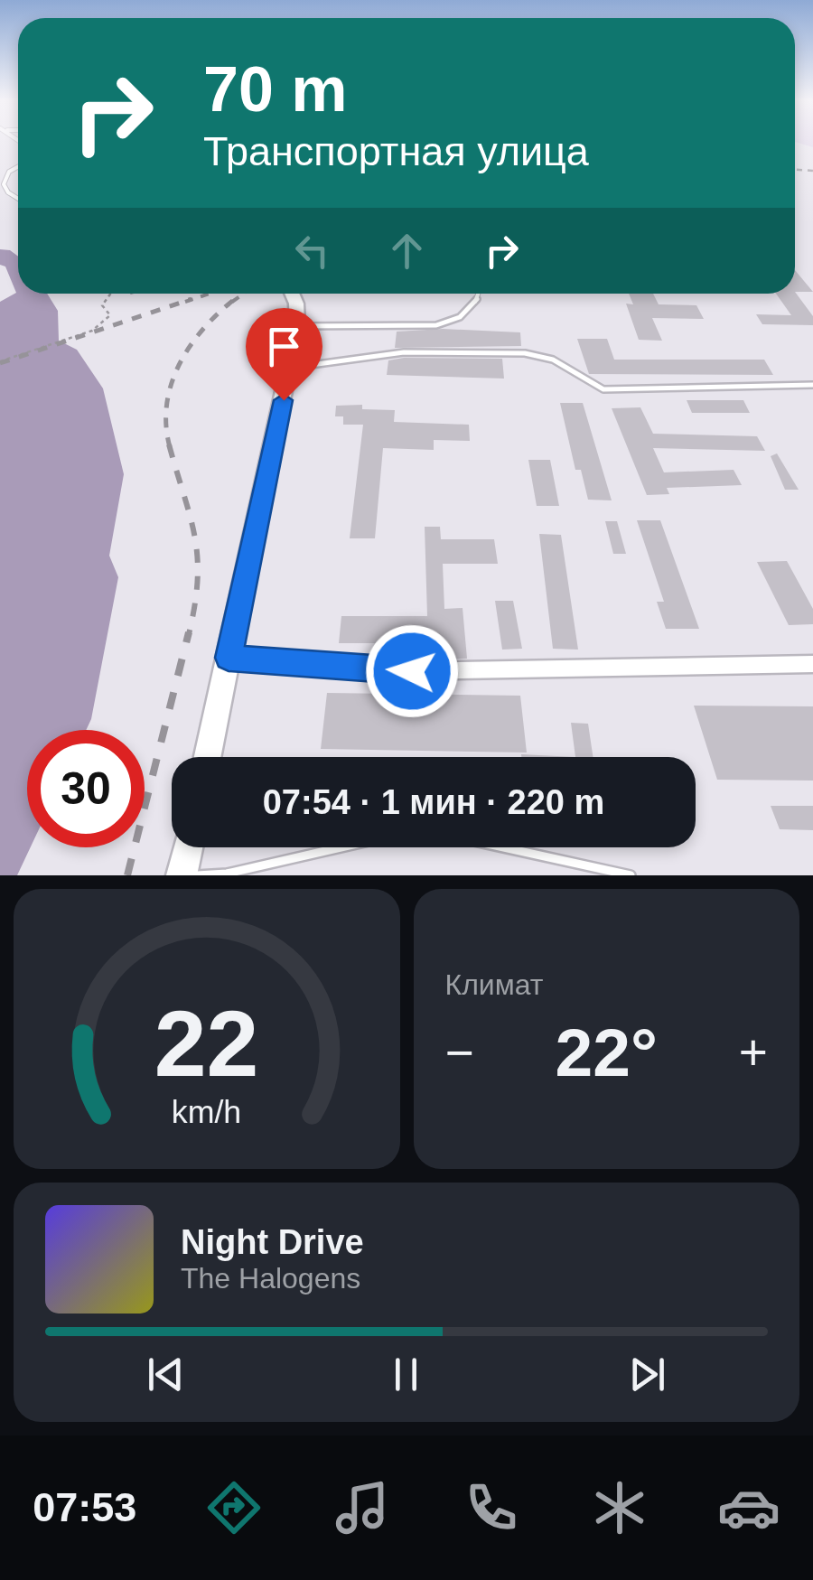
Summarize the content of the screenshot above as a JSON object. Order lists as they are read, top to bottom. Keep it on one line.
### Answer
{"page":{"turn":["70 m","Транспортная улица"],"limit":"30","trip":"07:54 · 1 мин · 220 m","tile":"Климат","heat":["−","22°","+"],"song":["Night Drive","The Halogens"],"tabs":"07:53","gauge":["22","km/h"]}}
